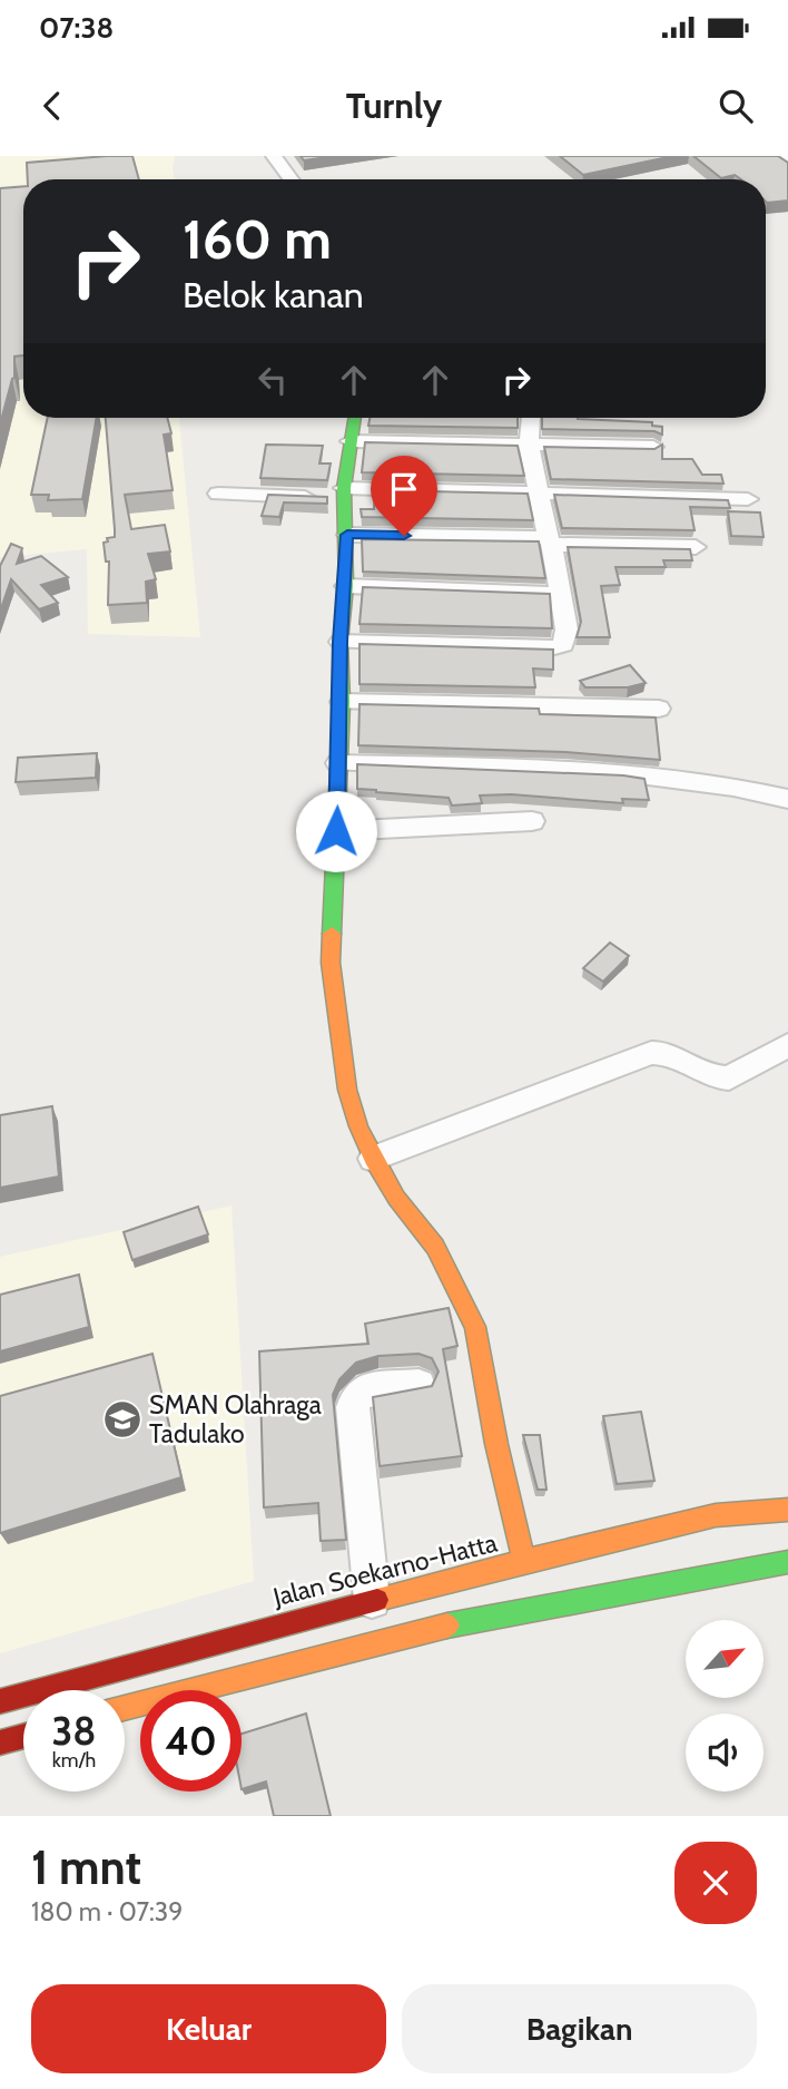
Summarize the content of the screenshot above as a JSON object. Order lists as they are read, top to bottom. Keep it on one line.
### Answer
{"streets":{"street":["Jalan Soekarno-Hatta"]},"places":{"school or university":["SMAN Olahraga Tadulako"]},"north":"top right","page":{"status":"07:38","header":"Turnly","turn":["160 m","Belok kanan"],"speed":"38 km/h","limit":"40","heading":["1 mnt","180 m · 07:39"],"buttons":["Keluar","Bagikan"]}}
